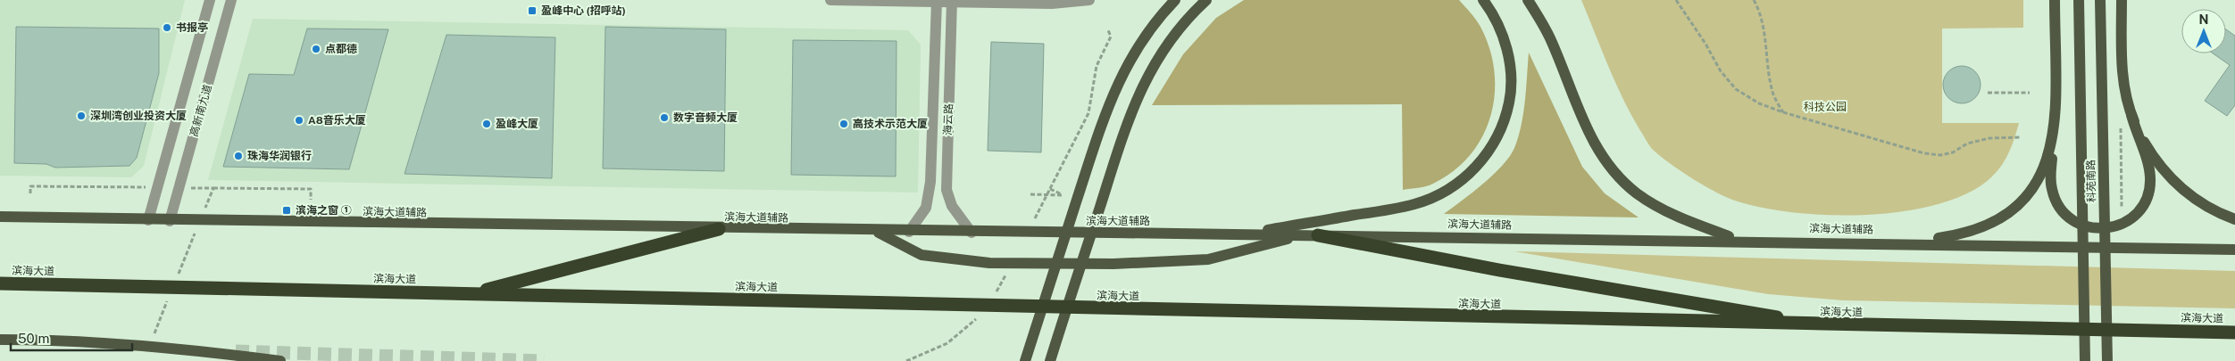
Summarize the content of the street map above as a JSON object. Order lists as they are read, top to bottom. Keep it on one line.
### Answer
{"streets":{"highway":["滨海大道"],"main road":["科苑南路","滨海大道辅路"],"street":["高新南九道","海云路"]},"crossings":[["高新南九道","滨海大道辅路"],["海云路","滨海大道辅路"]],"parks":["科技公园"],"places":{"transit":["盈峰中心 (招呼站)","滨海之窗 ①"],"other":["书报亭","点都德","深圳湾创业投资大厦","数字音频大厦","A8音乐大厦","盈峰大厦","高技术示范大厦","珠海华润银行"]},"scale_bar":"50 m","north":"top"}
